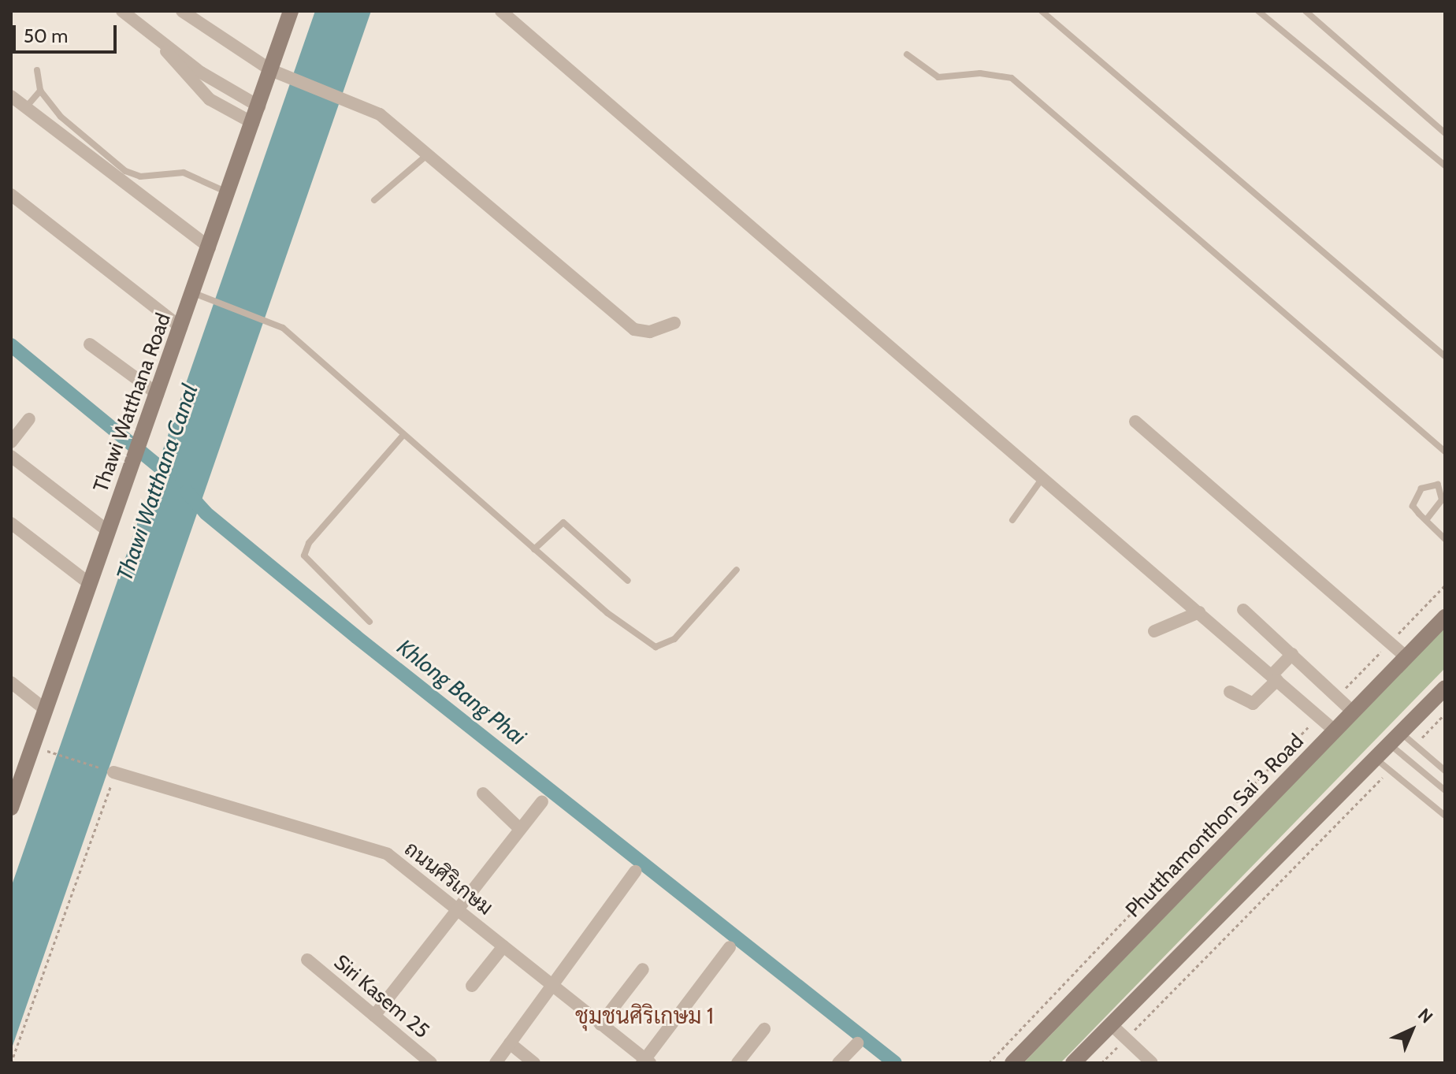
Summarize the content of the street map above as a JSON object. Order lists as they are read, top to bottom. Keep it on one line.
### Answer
{"streets":{"main road":["Thawi Watthana Road","Phutthamonthon Sai 3 Road"],"street":["ถนนศิริเกษม","Siri Kasem 25"]},"districts":["ชุมชนศิริเกษม 1"],"water":["Thawi Watthana Canal","Khlong Bang Phai"],"scale_bar":"50 m","north":"top right"}
